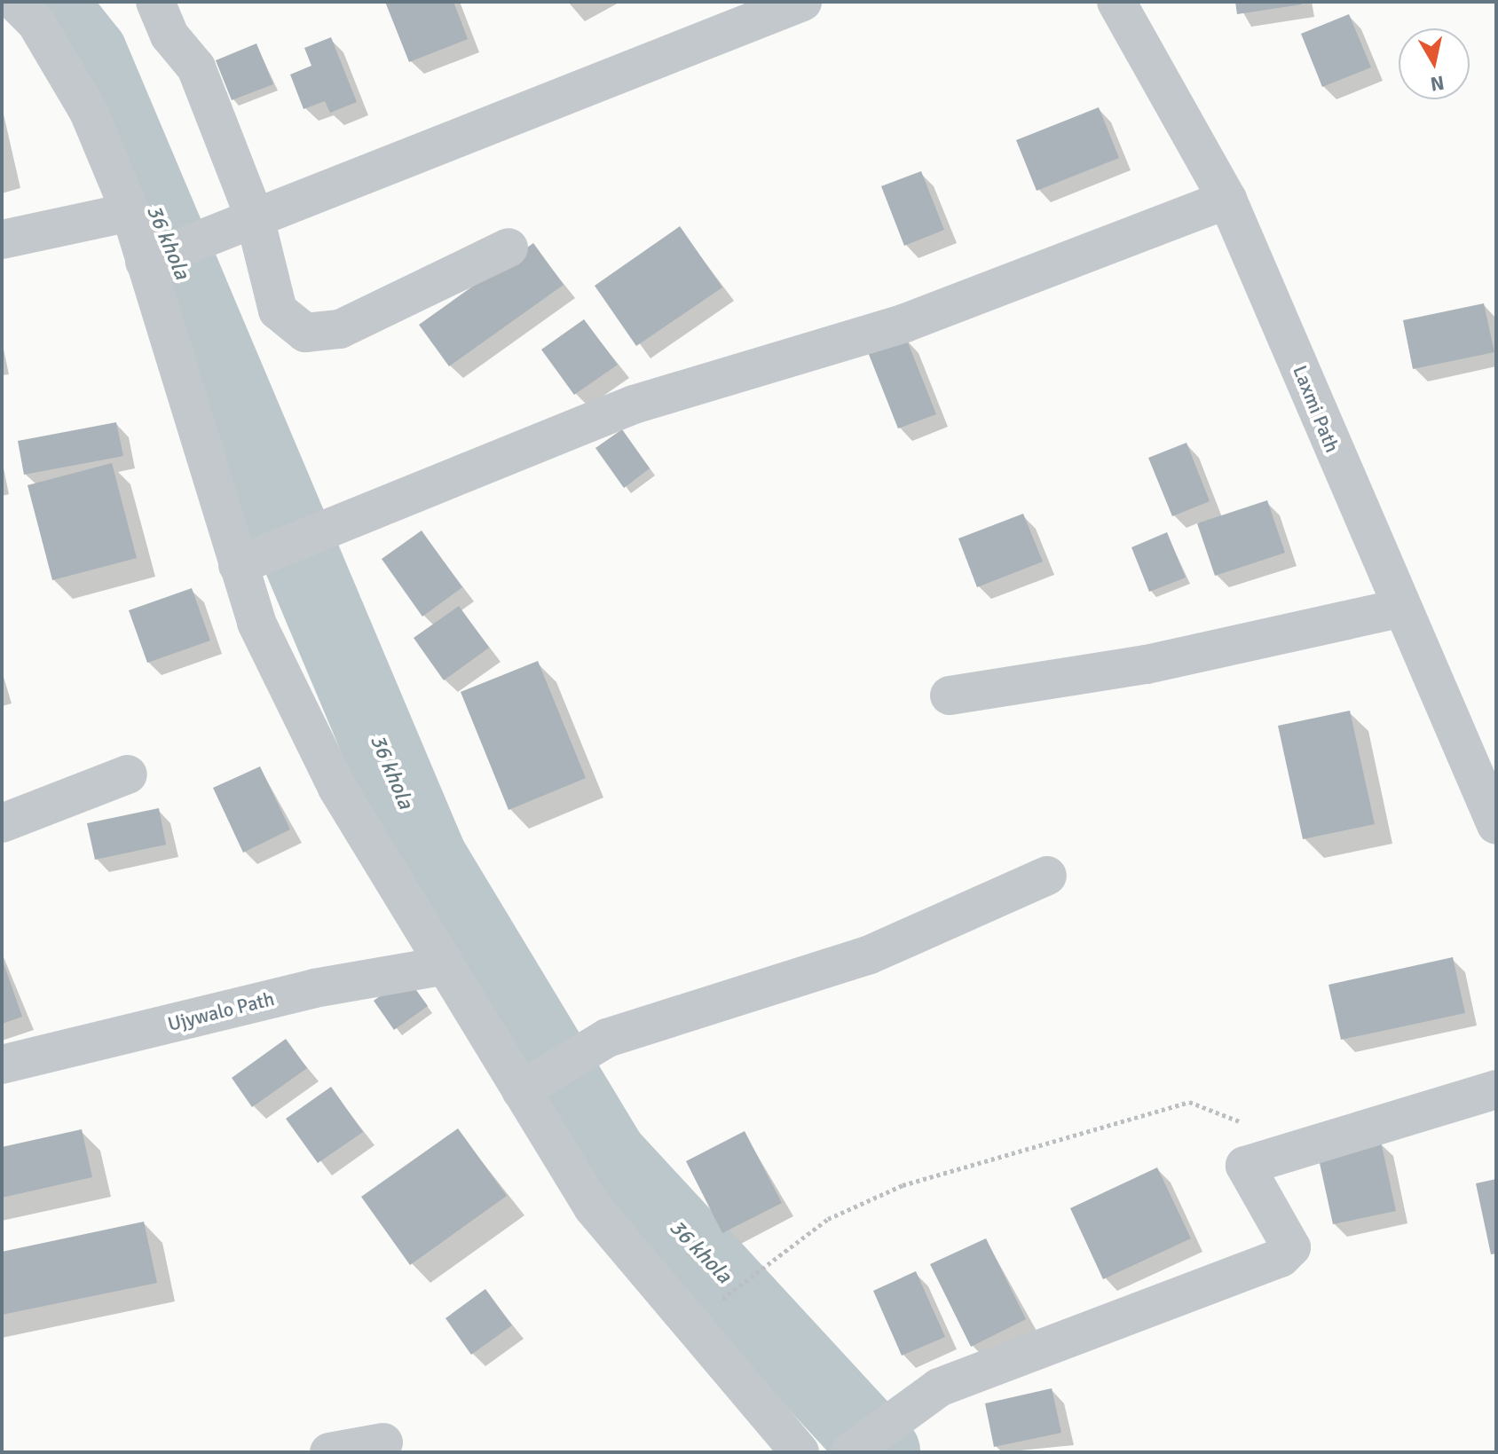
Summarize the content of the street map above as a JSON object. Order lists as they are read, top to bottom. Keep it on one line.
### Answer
{"streets":{"street":["Laxmi Path","Ujywalo Path"]},"water":["36 khola"],"north":"bottom"}
